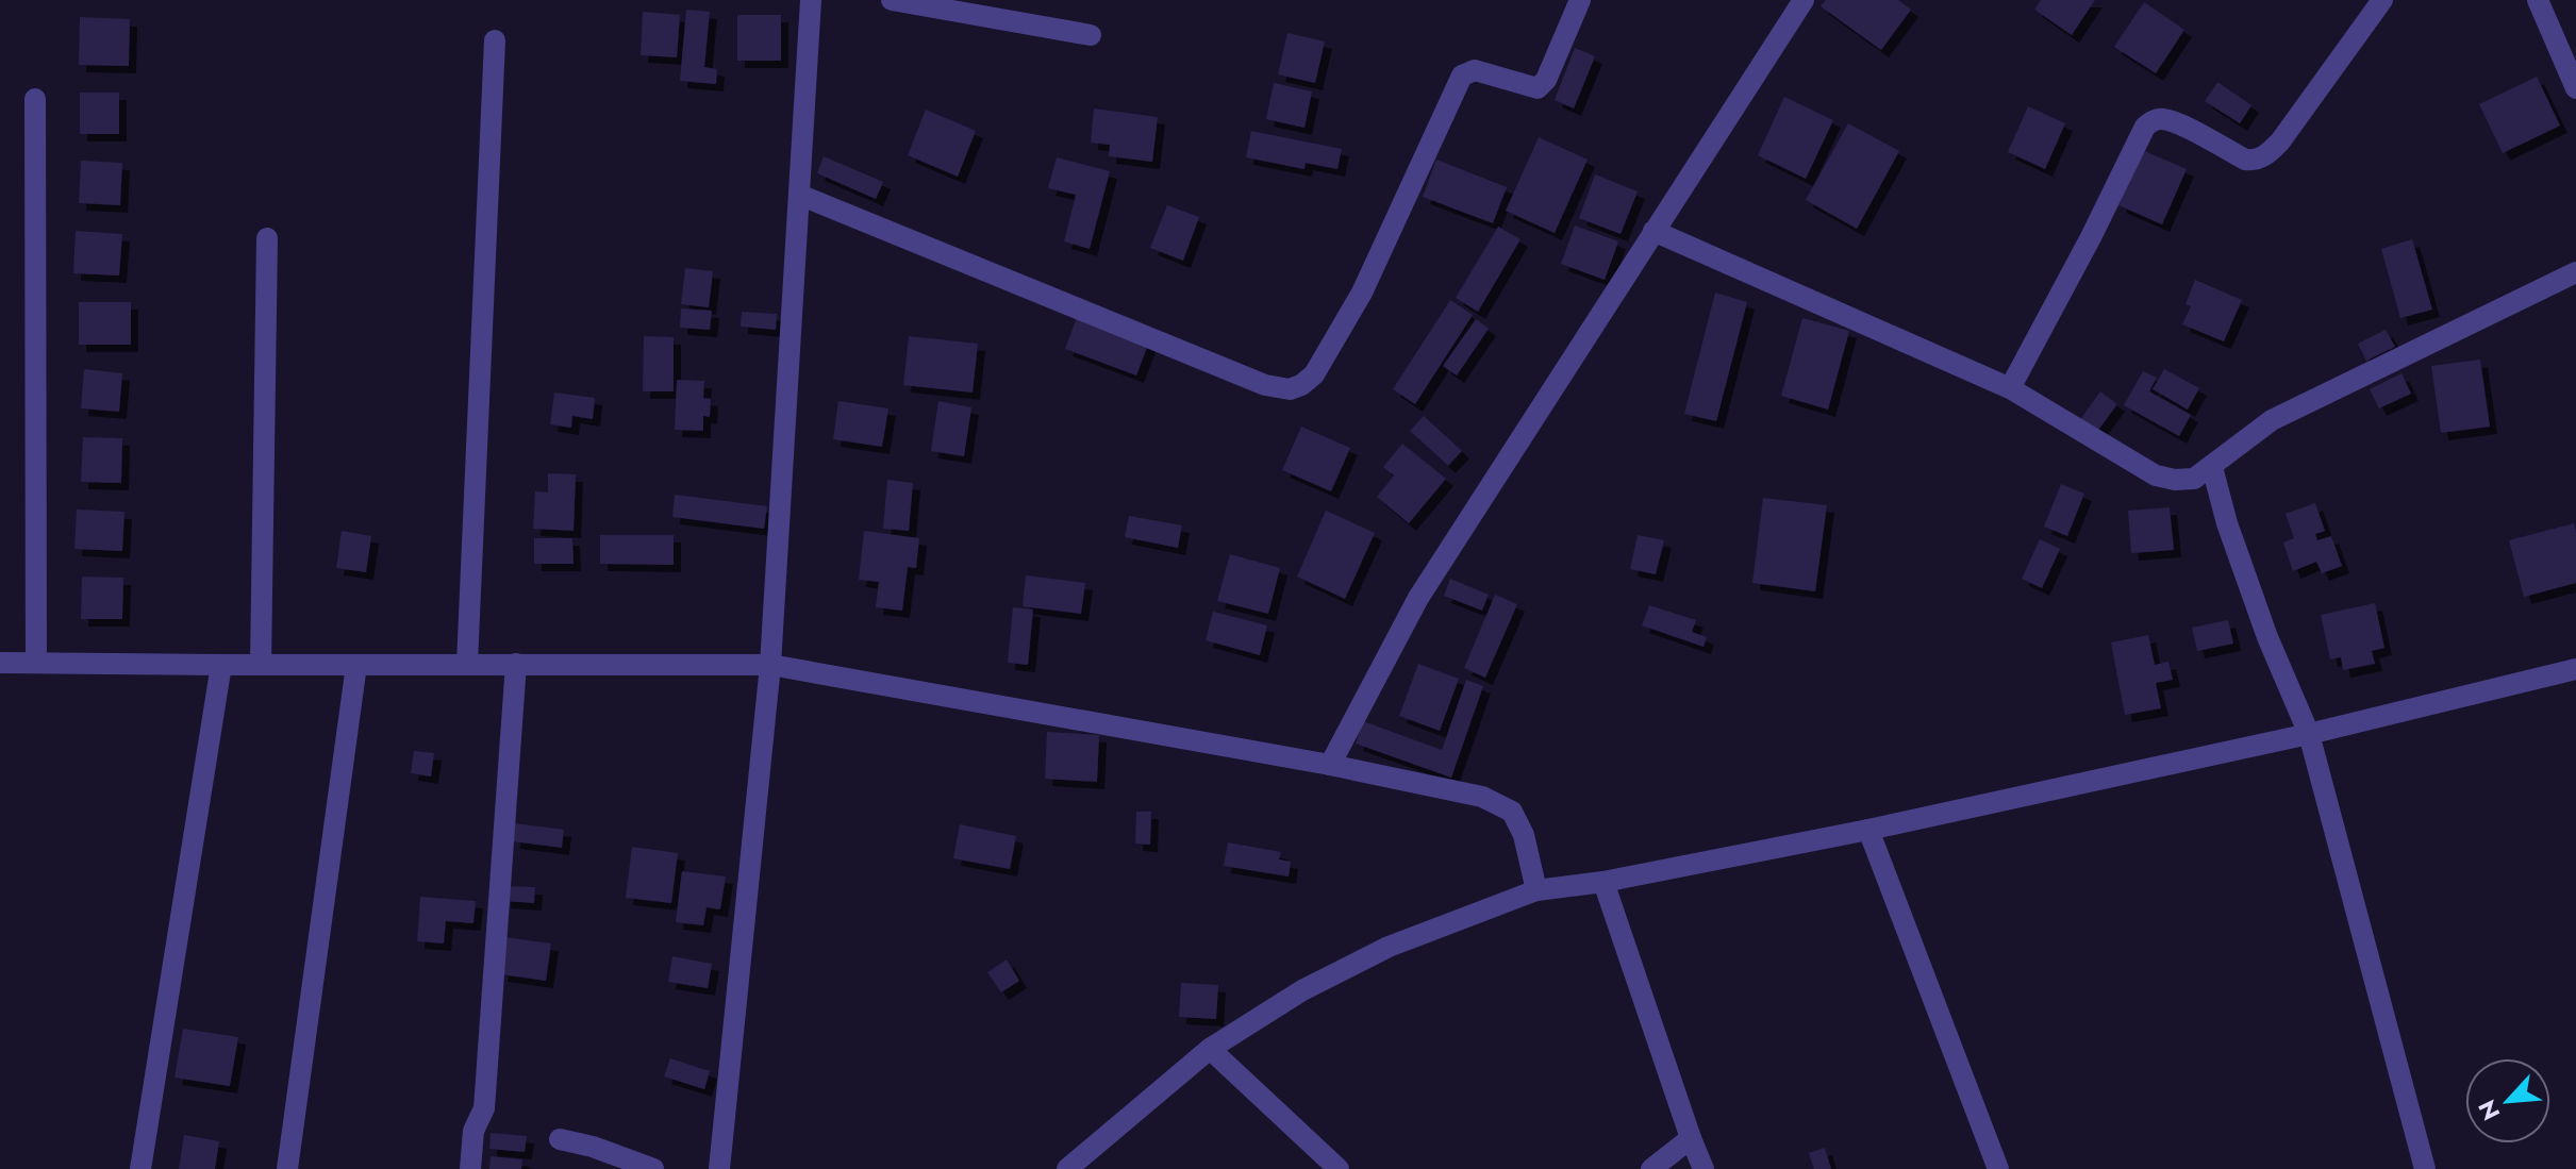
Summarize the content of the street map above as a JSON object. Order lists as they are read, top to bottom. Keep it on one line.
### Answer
{"north":"bottom left"}
